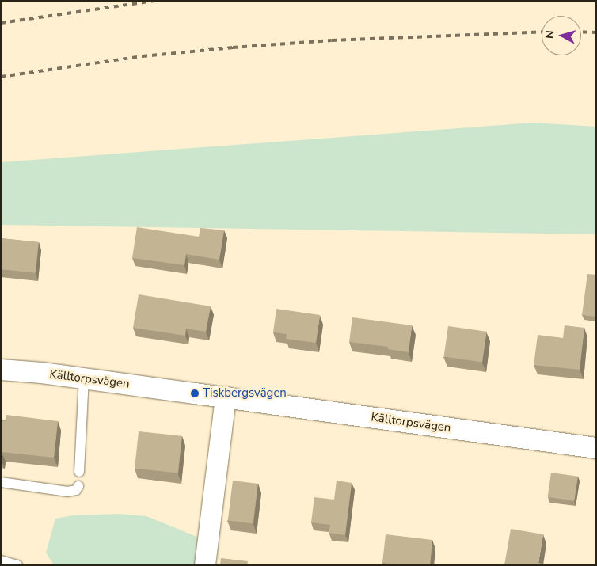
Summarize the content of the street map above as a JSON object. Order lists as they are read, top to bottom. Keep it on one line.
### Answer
{"streets":{"street":["Källtorpsvägen"]},"places":["Tiskbergsvägen"],"north":"left"}
